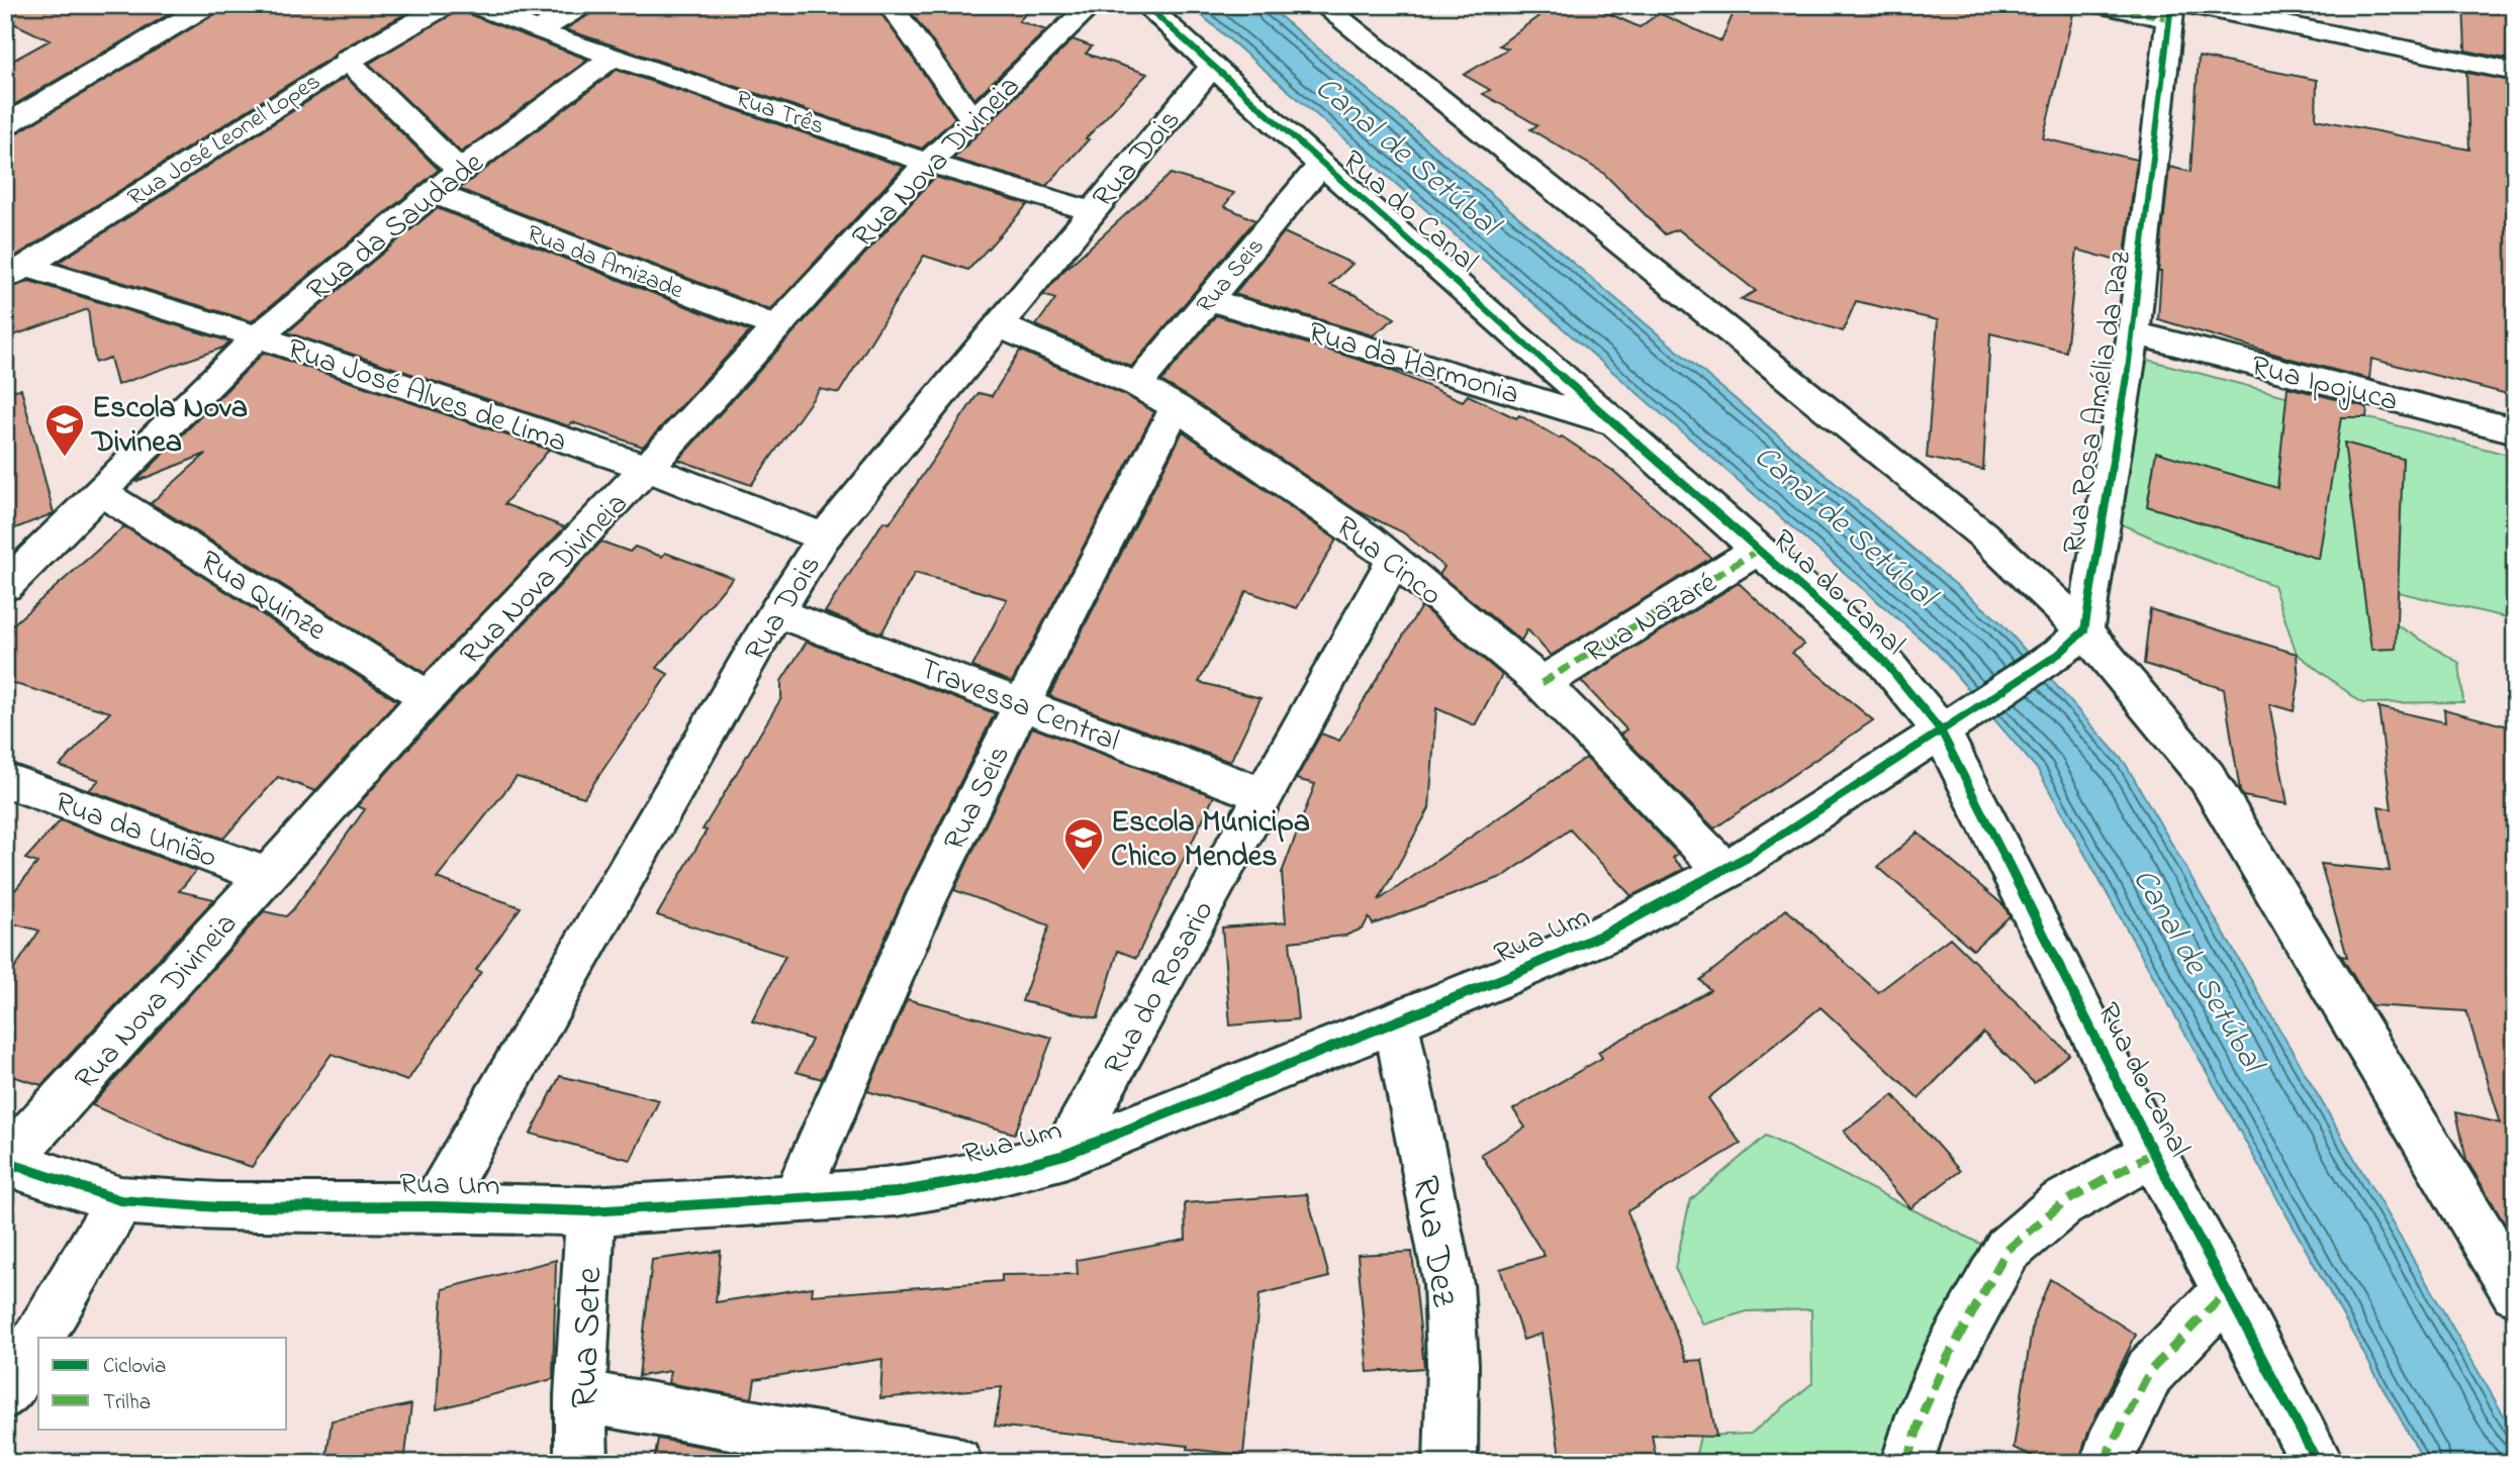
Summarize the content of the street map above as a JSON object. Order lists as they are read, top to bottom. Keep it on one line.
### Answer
{"streets":{"street":["Rua Três","Rua José Leonel Lopes","Rua Dois","Rua Nova Divineia","Rua do Canal","Rua da Saudade","Rua da Amizade","Rua Seis","Rua da Harmonia","Rua Ipojuca","Rua José Alves de Lima","Rua Rosa Amélia da Paz","Rua Cinco","Rua Quinze","Rua Nazaré","Travessa Central","Rua da União","Rua Um","Rua do Rosario","Rua Dez","Rua Sete"]},"crossings":[["Rua Três","Rua Dois"],["Rua Três","Rua Nova Divineia"],["Rua Três","Rua da Saudade"],["Rua José Leonel Lopes","Rua José Alves de Lima"],["Rua Dois","Rua do Canal"],["Rua Dois","Rua José Alves de Lima"],["Rua Dois","Rua Cinco"],["Rua Dois","Travessa Central"],["Rua Dois","Rua Um"],["Rua Nova Divineia","Rua da Amizade"],["Rua Nova Divineia","Rua José Alves de Lima"],["Rua Nova Divineia","Rua Quinze"],["Rua Nova Divineia","Rua da União"],["Rua Nova Divineia","Rua Um"],["Rua do Canal","Rua Seis"],["Rua do Canal","Rua da Harmonia"],["Rua do Canal","Rua Nazaré"],["Rua do Canal","Rua Um"],["Rua da Saudade","Rua da Amizade"],["Rua da Saudade","Rua José Alves de Lima"],["Rua da Saudade","Rua Quinze"],["Rua Seis","Rua da Harmonia"],["Rua Seis","Rua Cinco"],["Rua Seis","Travessa Central"],["Rua Seis","Rua Um"],["Rua Ipojuca","Rua Rosa Amélia da Paz"],["Rua Cinco","Rua Nazaré"],["Rua Cinco","Rua Um"],["Rua Cinco","Rua do Rosario"],["Travessa Central","Rua do Rosario"],["Rua Um","Rua do Rosario"],["Rua Um","Rua Dez"],["Rua Um","Rua Sete"]],"water":["Canal de Setúbal"],"places":{"school or university":["Escola Nova Divinea","Escola Municipa Chico Mendes"]},"legend":["Ciclovia","Trilha"]}
